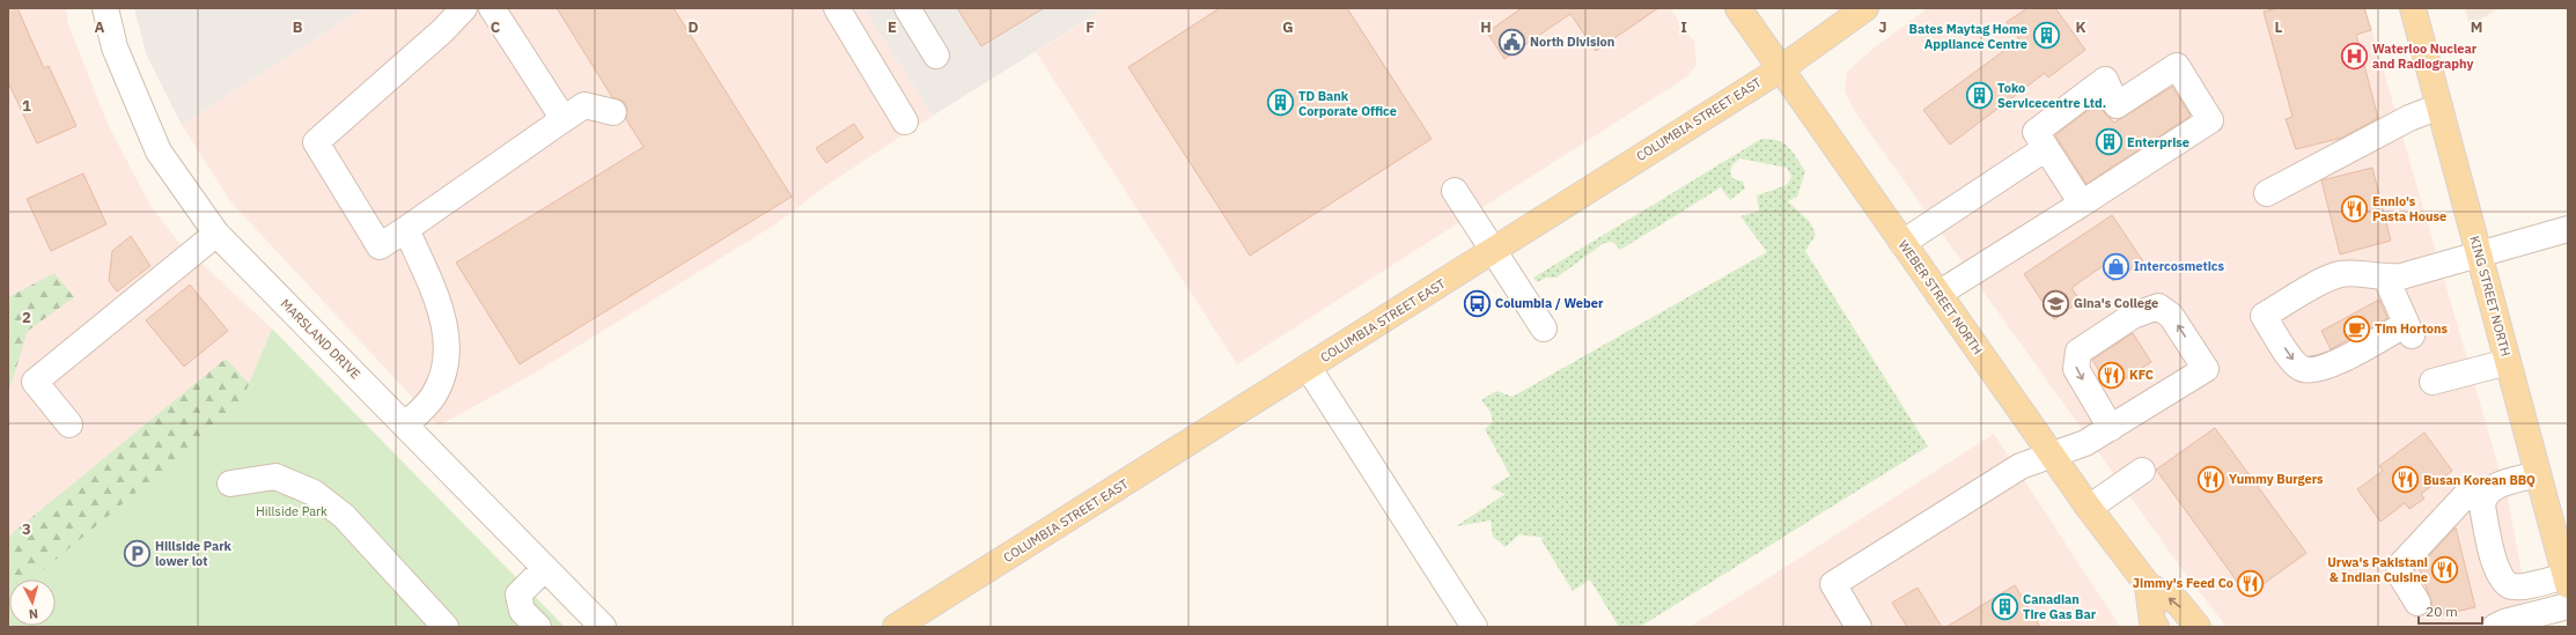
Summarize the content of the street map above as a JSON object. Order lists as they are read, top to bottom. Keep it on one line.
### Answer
{"streets":{"main road":["COLUMBIA STREET EAST","KING STREET NORTH","WEBER STREET NORTH"],"street":["MARSLAND DRIVE"]},"crossings":[["COLUMBIA STREET EAST","WEBER STREET NORTH"]],"parks":["Hillside Park"],"places":{"building":["Bates Maytag Home Appliance Centre","Toko Servicecentre Ltd.","TD Bank Corporate Office","Enterprise","Canadian Tire Gas Bar"],"public building":["North Division"],"hospital":["Waterloo Nuclear and Radiography"],"restaurant":["Ennio's Pasta House","KFC","Yummy Burgers","Busan Korean BBQ","Urwa's Pakistani & Indian Cuisine","Jimmy's Feed Co"],"shop":["Intercosmetics"],"bus stop":["Columbia / Weber"],"school or university":["Gina's College"],"cafe":["Tim Hortons"],"parking":["Hillside Park lower lot"]},"scale_bar":"20 m","north":"bottom","grid":{"columns":["A","B","C","D","E","F","G","H","I","J","K","L","M"],"rows":["1","2","3"]}}
